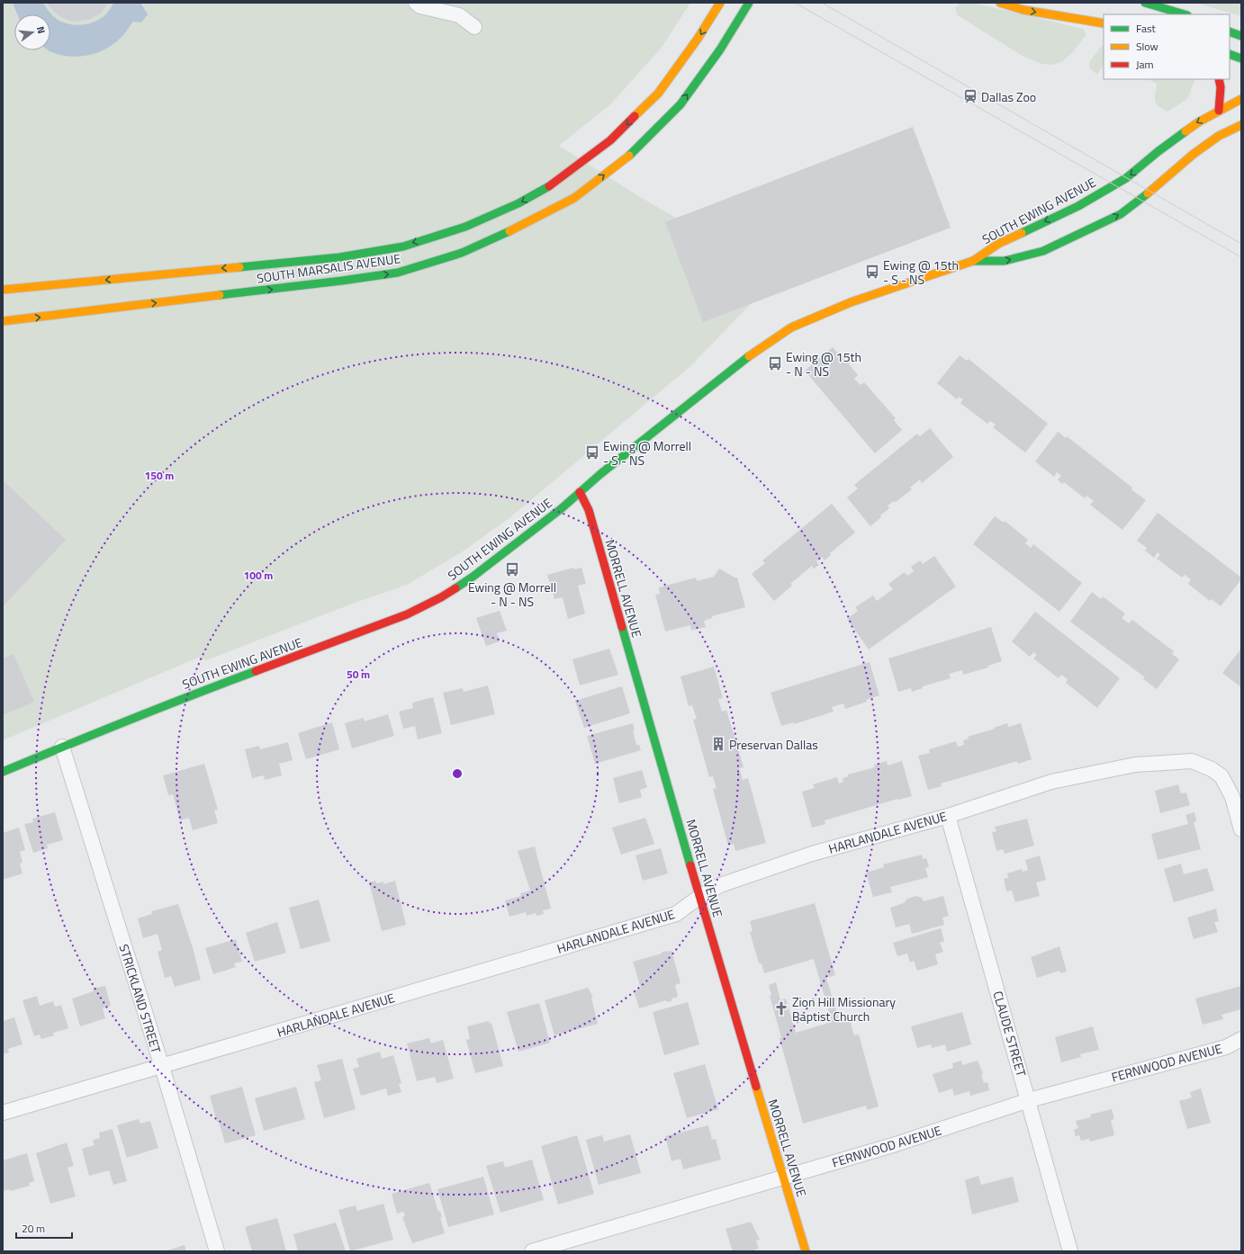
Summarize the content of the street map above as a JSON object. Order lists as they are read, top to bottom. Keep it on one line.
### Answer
{"streets":{"street":["SOUTH EWING AVENUE","SOUTH MARSALIS AVENUE","MORRELL AVENUE","HARLANDALE AVENUE","STRICKLAND STREET","CLAUDE STREET","FERNWOOD AVENUE"]},"crossings":[["SOUTH EWING AVENUE","MORRELL AVENUE"],["SOUTH EWING AVENUE","STRICKLAND STREET"],["MORRELL AVENUE","HARLANDALE AVENUE"],["MORRELL AVENUE","FERNWOOD AVENUE"],["HARLANDALE AVENUE","STRICKLAND STREET"],["HARLANDALE AVENUE","CLAUDE STREET"],["CLAUDE STREET","FERNWOOD AVENUE"]],"places":{"station":["Dallas Zoo"],"bus stop":["Ewing @ 15th - S - NS","Ewing @ 15th - N - NS","Ewing @ Morrell - S - NS","Ewing @ Morrell - N - NS"],"building":["Preservan Dallas"],"church":["Zion Hill Missionary Baptist Church"]},"legend":["Fast","Slow","Jam"],"scale_bar":"20 m","north":"right","rings":["150 m","100 m","50 m"]}
